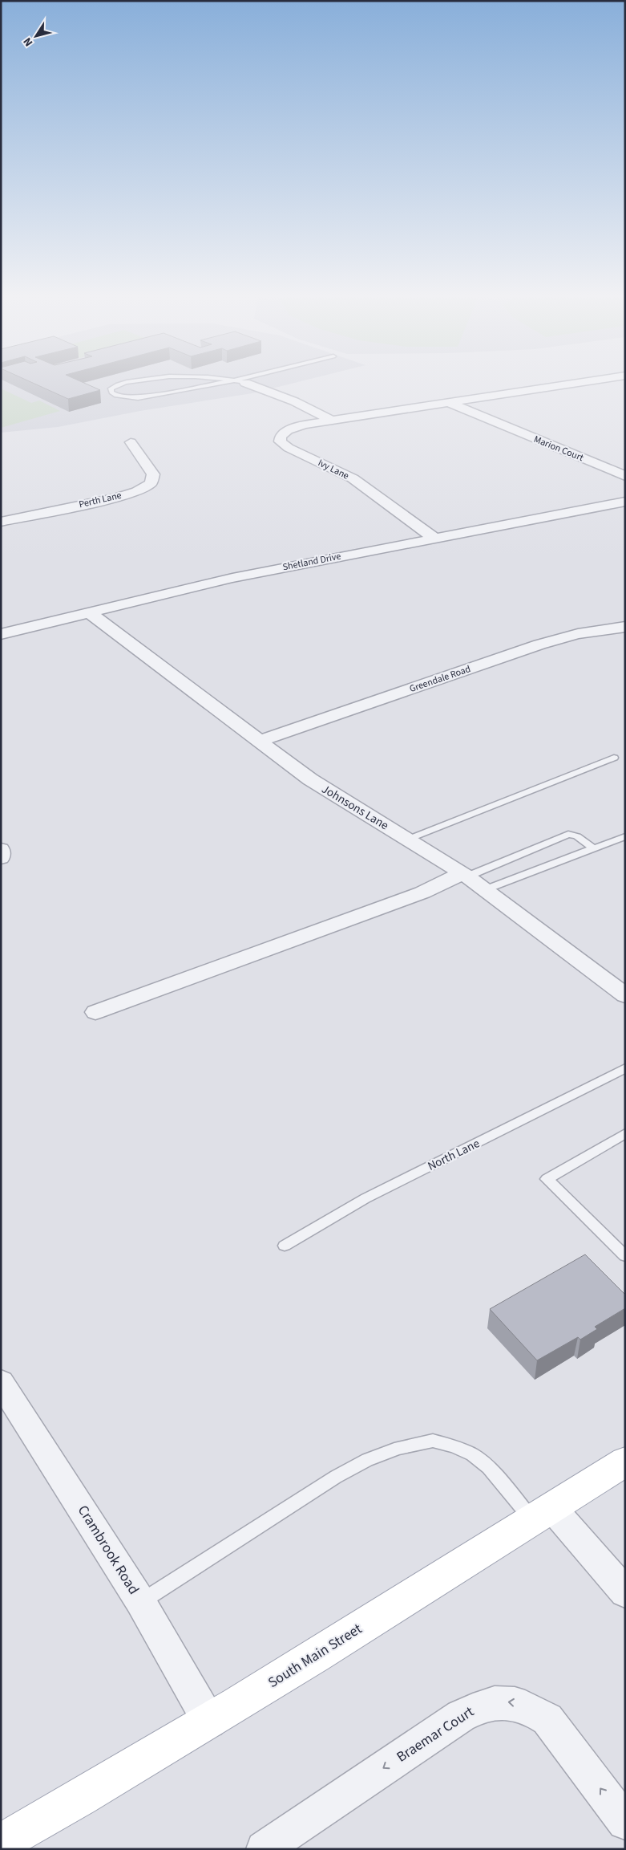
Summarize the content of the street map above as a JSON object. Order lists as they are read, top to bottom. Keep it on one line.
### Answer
{"streets":{"main road":["South Main Street"],"street":["Marion Court","Ivy Lane","Perth Lane","Shetland Drive","Greendale Road","Johnsons Lane","Crambrook Road","Braemar Court"],"lane":["North Lane"]},"crossings":[["Ivy Lane","Shetland Drive"],["Shetland Drive","Johnsons Lane"],["Greendale Road","Johnsons Lane"],["Crambrook Road","South Main Street"]],"north":"bottom left"}
